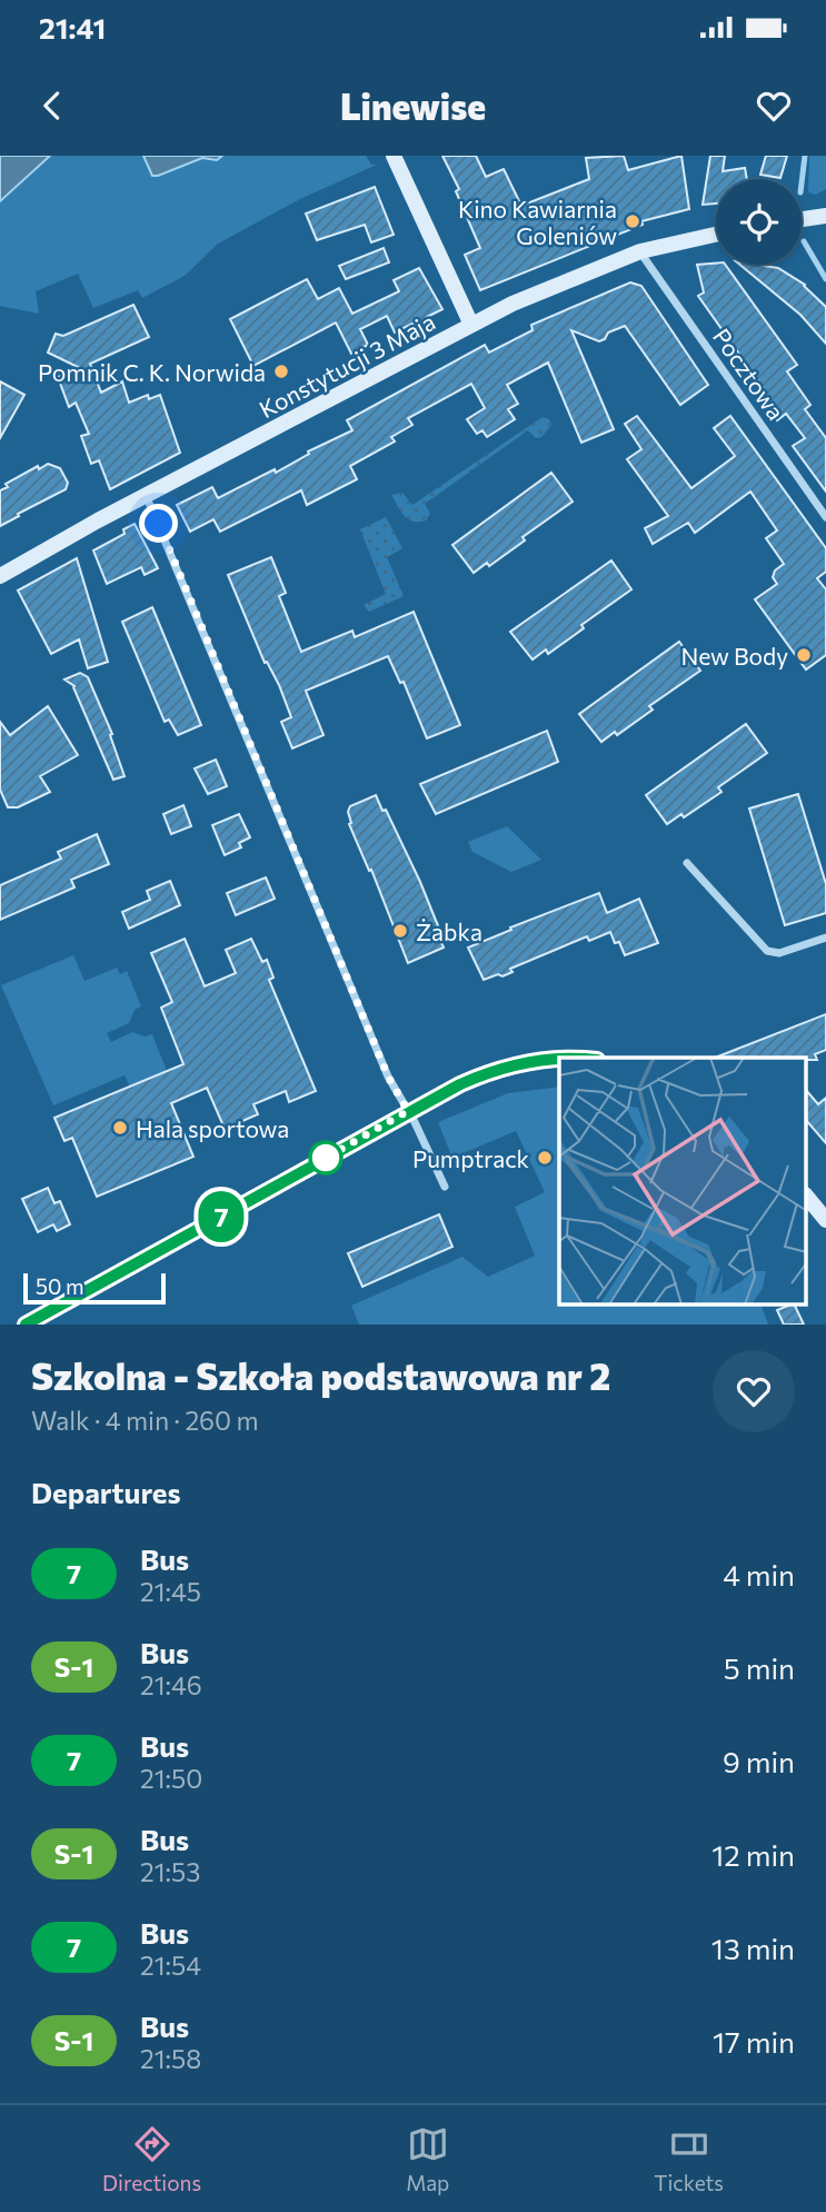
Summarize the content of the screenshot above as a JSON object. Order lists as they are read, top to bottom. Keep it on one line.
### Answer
{"streets":{"street":["Konstytucji 3 Maja","Pocztowa"]},"crossings":[["Konstytucji 3 Maja","Pocztowa"]],"places":["Kino Kawiarnia Goleniów","Pomnik C. K. Norwida","New Body","Żabka","Hala sportowa","Pumptrack"],"lines":["bus line 7"],"scale_bar":"50 m","page":{"status":"21:41","header":"Linewise","on_map":"7","scale":"50 m","heading":[["Szkolna - Szkoła podstawowa nr 2","Walk · 4 min · 260 m"],"Departures"],"list":[{"mark":"7","name":"Bus","note":"21:45","value":"4 min"},{"mark":"S-1","name":"Bus","note":"21:46","value":"5 min"},{"mark":"7","name":"Bus","note":"21:50","value":"9 min"},{"mark":"S-1","name":"Bus","note":"21:53","value":"12 min"},{"mark":"7","name":"Bus","note":"21:54","value":"13 min"},{"mark":"S-1","name":"Bus","note":"21:58","value":"17 min"}],"tabs":["Directions","Map","Tickets"]}}
